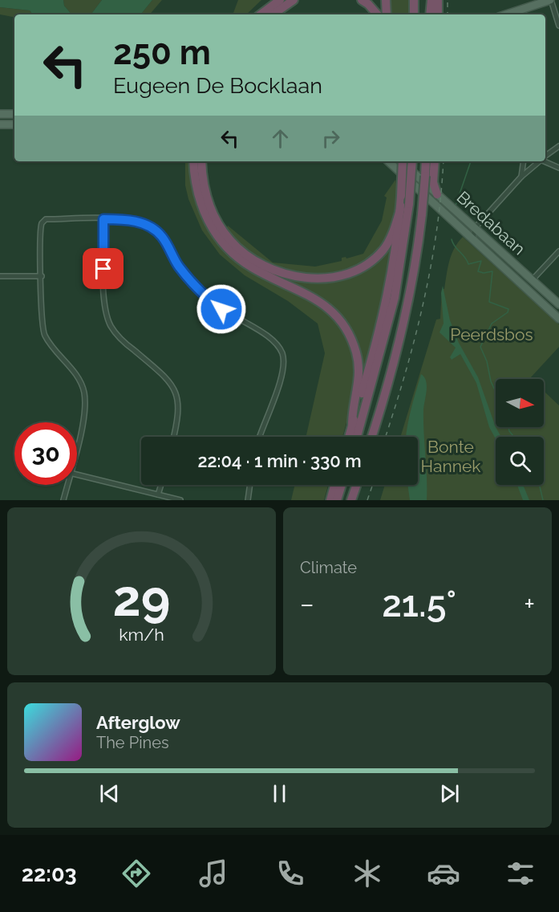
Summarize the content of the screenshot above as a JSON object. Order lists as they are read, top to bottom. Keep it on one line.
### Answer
{"streets":{"main road":["Bredabaan"]},"parks":["Peerdsbos","Bonte Hannek"],"north":"right","page":{"turn":["250 m","Eugeen De Bocklaan"],"limit":"30","trip":"22:04 · 1 min · 330 m","tile":"Climate","heat":["−","21.5°","+"],"song":["Afterglow","The Pines"],"tabs":"22:03","gauge":["29","km/h"]}}
